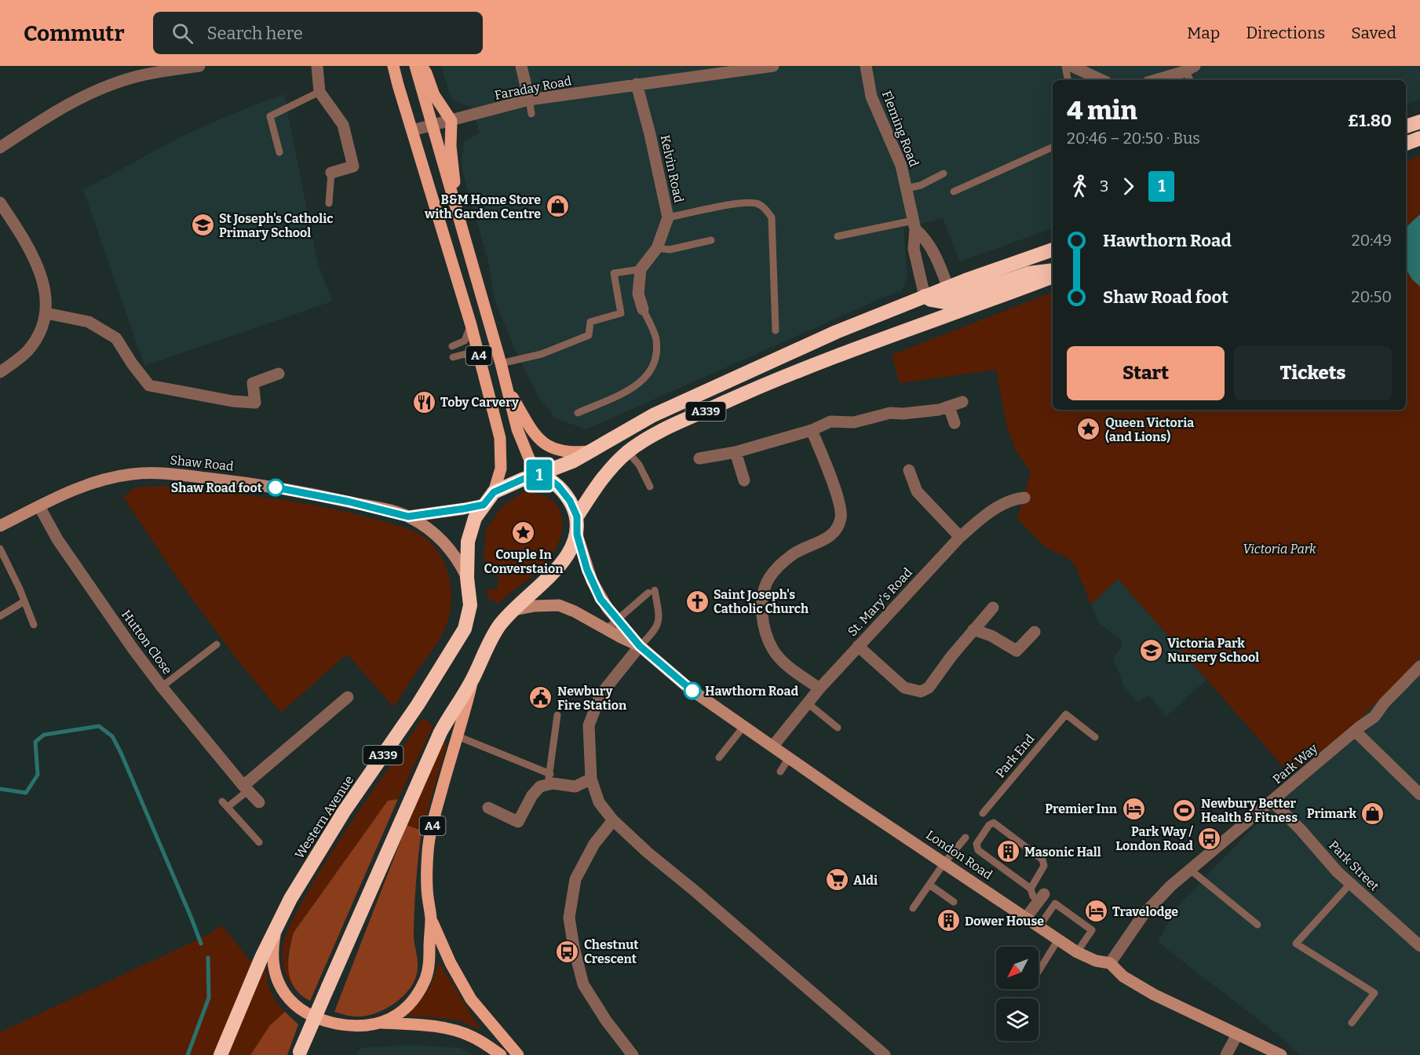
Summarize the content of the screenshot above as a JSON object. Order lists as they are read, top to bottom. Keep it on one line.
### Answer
{"streets":{"highway":["A339","Western Avenue"],"main road":["A4"],"street":["Faraday Road","Fleming Road","Kelvin Road","Shaw Road","St. Mary's Road","Hutton Close","Park Way","London Road","Park Street"],"lane":["Park End"]},"crossings":[["Faraday Road","Kelvin Road"],["Faraday Road","A4"],["Fleming Road","A339"],["A4","A339"],["A4","Western Avenue"],["A339","Shaw Road"],["A339","Western Avenue"],["Shaw Road","Hutton Close"],["Shaw Road","Western Avenue"],["St. Mary's Road","London Road"],["Park Way","London Road"],["Park Way","Park Street"]],"parks":["Victoria Park"],"places":{"shop":["B&M Home Store with Garden Centre","Primark"],"school or university":["St Joseph's Catholic Primary School","Victoria Park Nursery School"],"restaurant":["Toby Carvery"],"place":["Queen Victoria (and Lions)","Couple In Converstaion"],"other":["Shaw Road foot","Hawthorn Road"],"church":["Saint Joseph's Catholic Church"],"public building":["Newbury Fire Station"],"hotel":["Premier Inn","Travelodge"],"sports":["Newbury Better Health & Fitness"],"bus stop":["Park Way / London Road","Chestnut Crescent"],"building":["Masonic Hall","Dower House"],"supermarket":["Aldi"]},"lines":["bus line 1"],"north":"bottom left","page":{"header":"Commutr","search":"Search here","nav":["Map","Directions","Saved"],"on_map":"1","heading":["4 min","20:46 – 20:50 · Bus","£1.80"],"legs":["3","1"],"list":[{"name":"Hawthorn Road","value":"20:49"},{"name":"Shaw Road foot","value":"20:50"}],"buttons":["Start","Tickets"]}}
